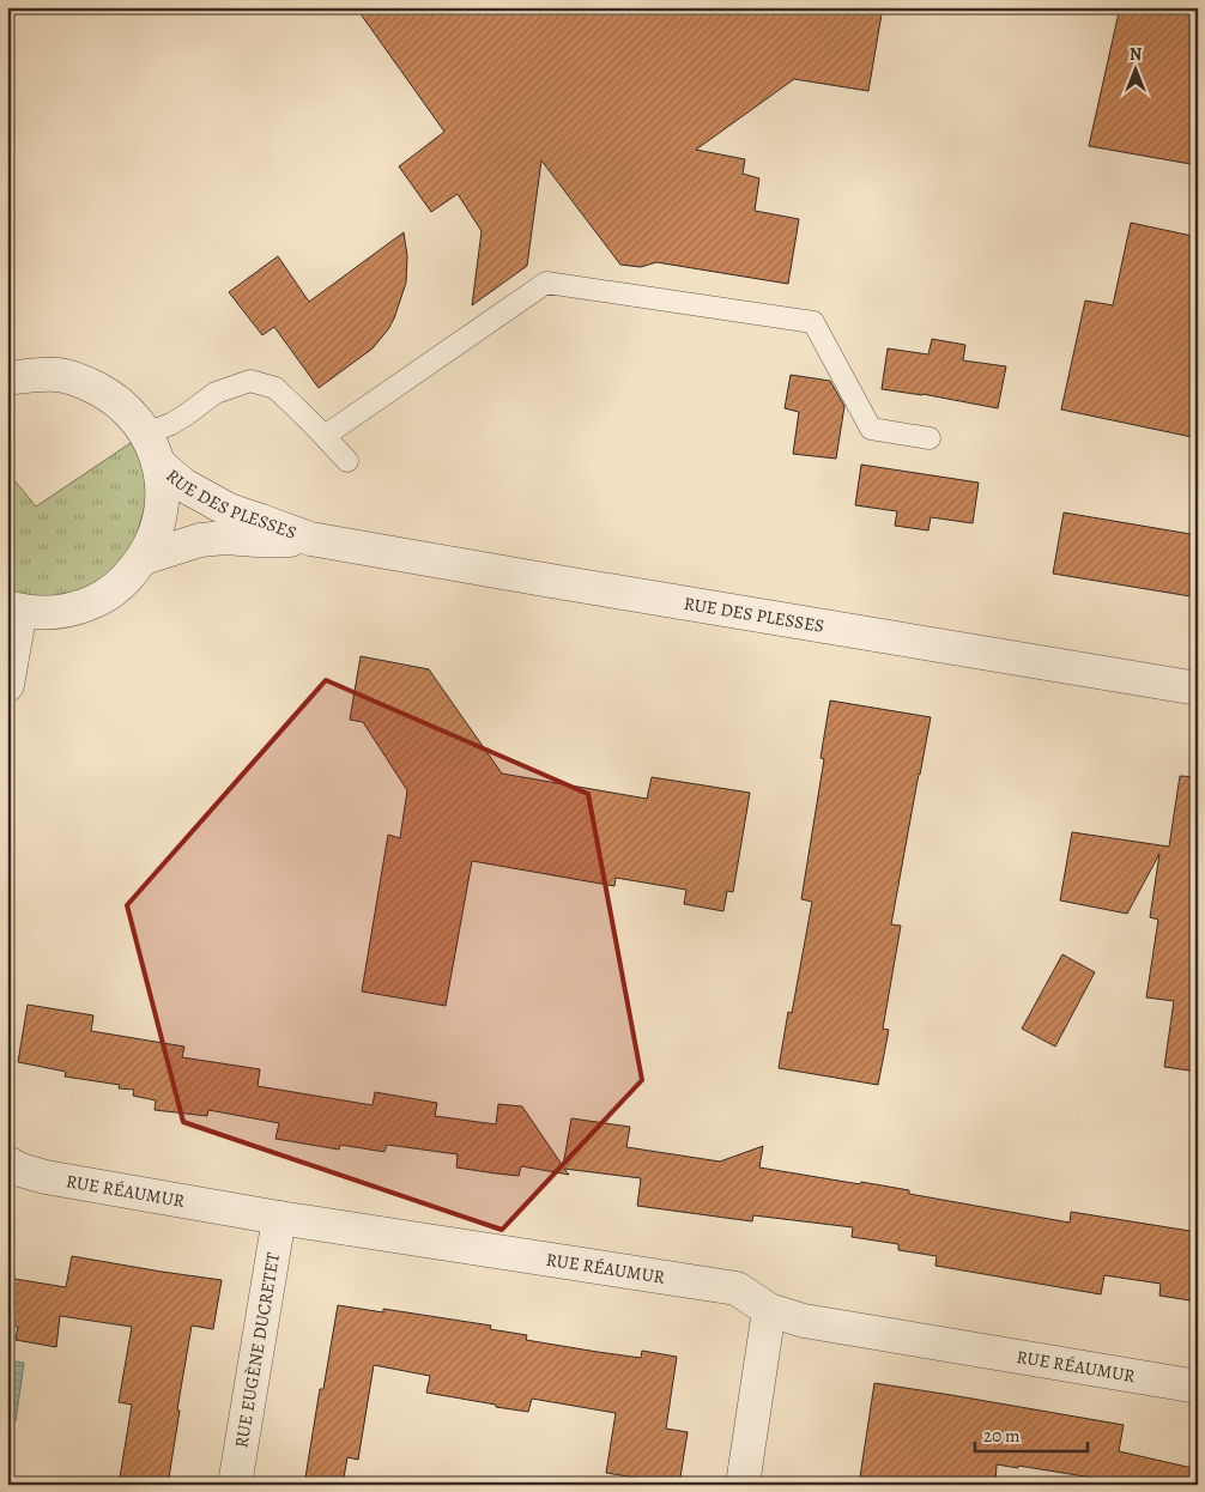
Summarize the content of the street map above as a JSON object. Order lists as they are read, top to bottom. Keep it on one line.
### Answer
{"streets":{"street":["RUE DES PLESSES","RUE RÉAUMUR","RUE EUGÈNE DUCRETET"]},"crossings":[["RUE RÉAUMUR","RUE EUGÈNE DUCRETET"]],"scale_bar":"20 m","north":"top"}
